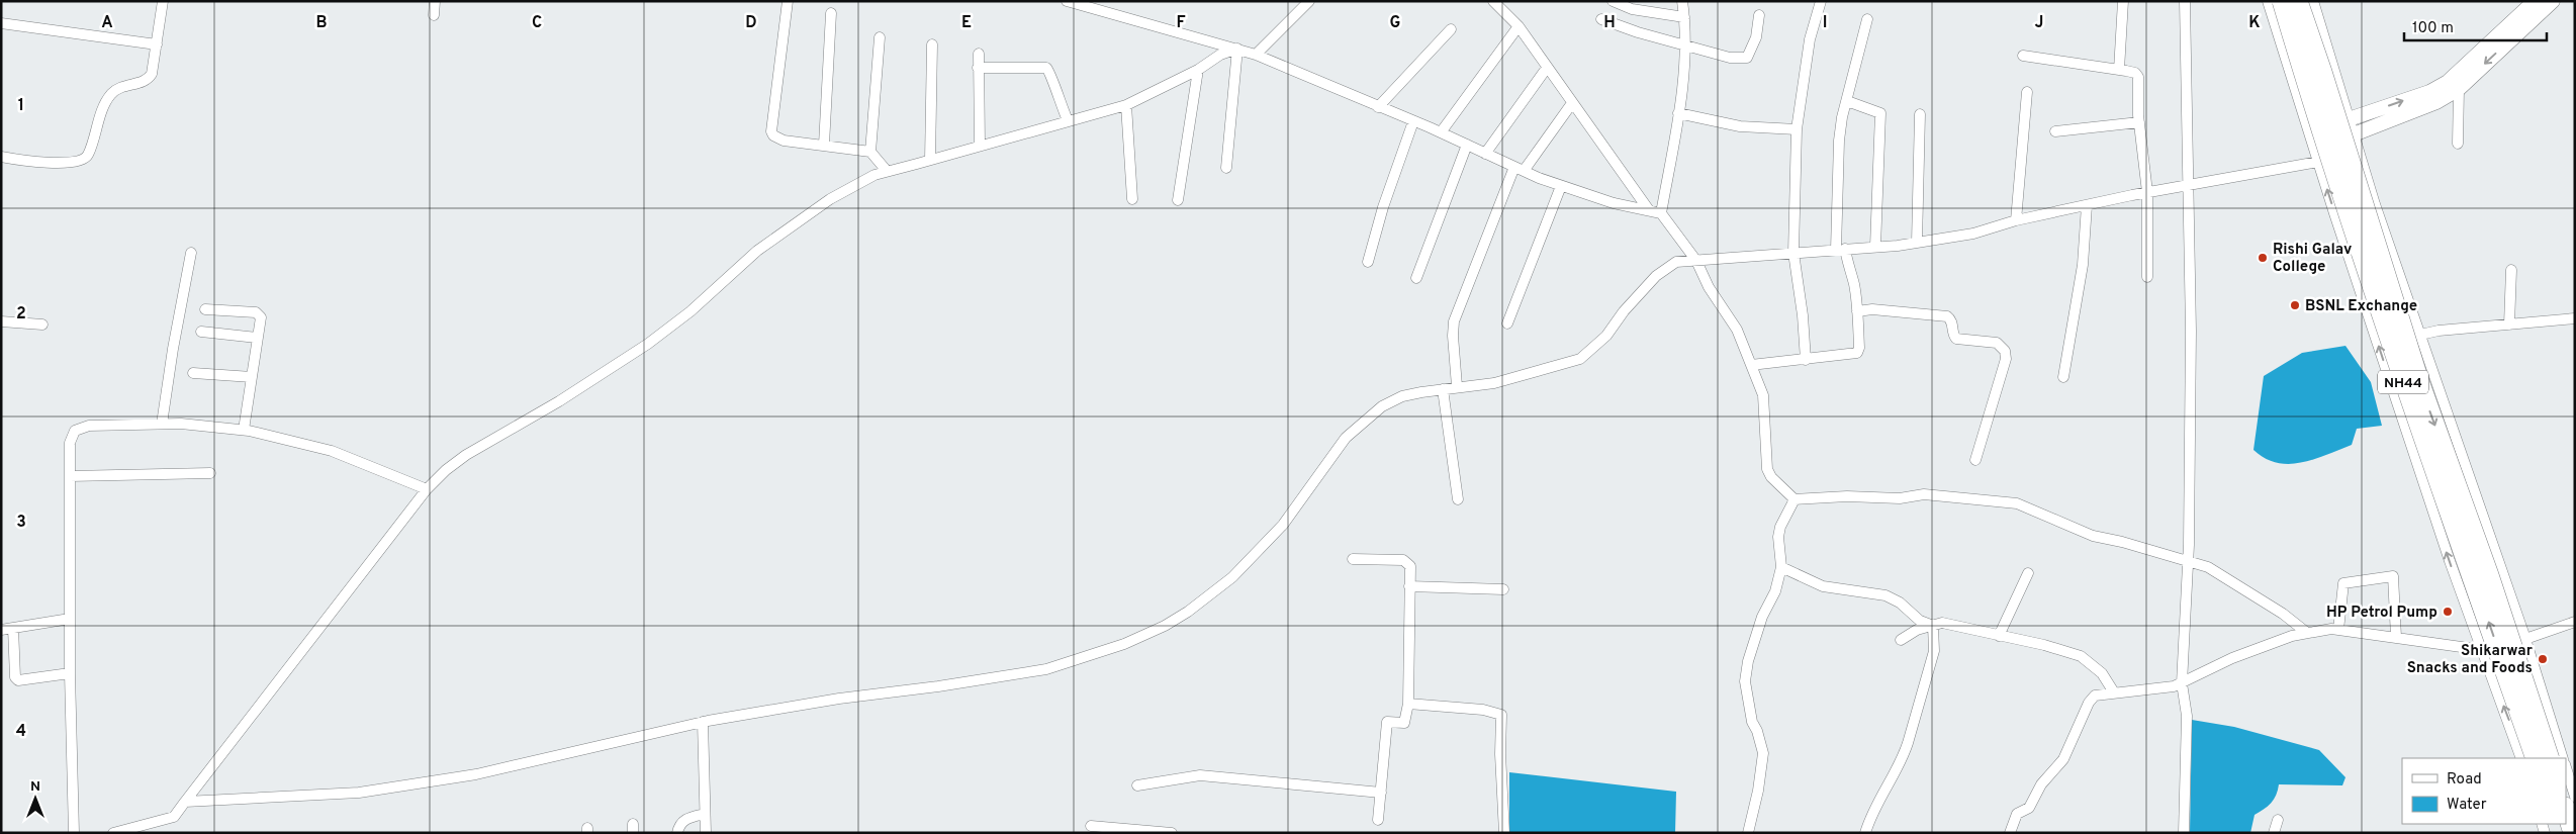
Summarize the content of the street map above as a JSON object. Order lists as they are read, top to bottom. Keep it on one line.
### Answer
{"streets":{"highway":["NH44"]},"places":["Rishi Galav College","BSNL Exchange","HP Petrol Pump","Shikarwar Snacks and Foods"],"legend":["Road","Water"],"scale_bar":"100 m","north":"top","grid":{"columns":["A","B","C","D","E","F","G","H","I","J","K"],"rows":["1","2","3","4"]}}
